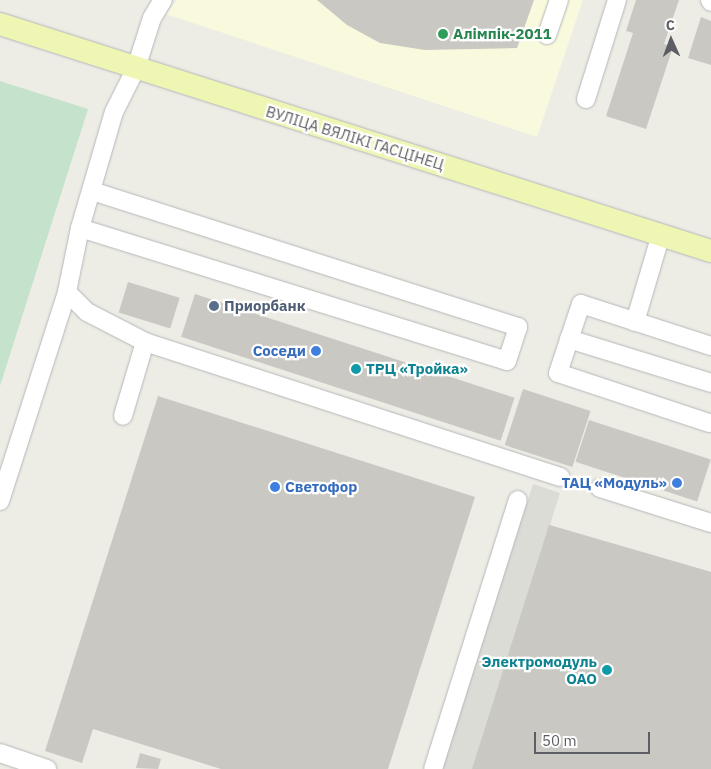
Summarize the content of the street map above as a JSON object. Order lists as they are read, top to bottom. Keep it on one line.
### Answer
{"streets":{"main road":["ВУЛІЦА ВЯЛІКІ ГАСЦІНЕЦ"]},"places":["Алімпік-2011","Приорбанк","Соседи","ТРЦ «Тройка»","ТАЦ «Модуль»","Светофор","Электромодуль ОАО"],"scale_bar":"50 m","north":"top"}
